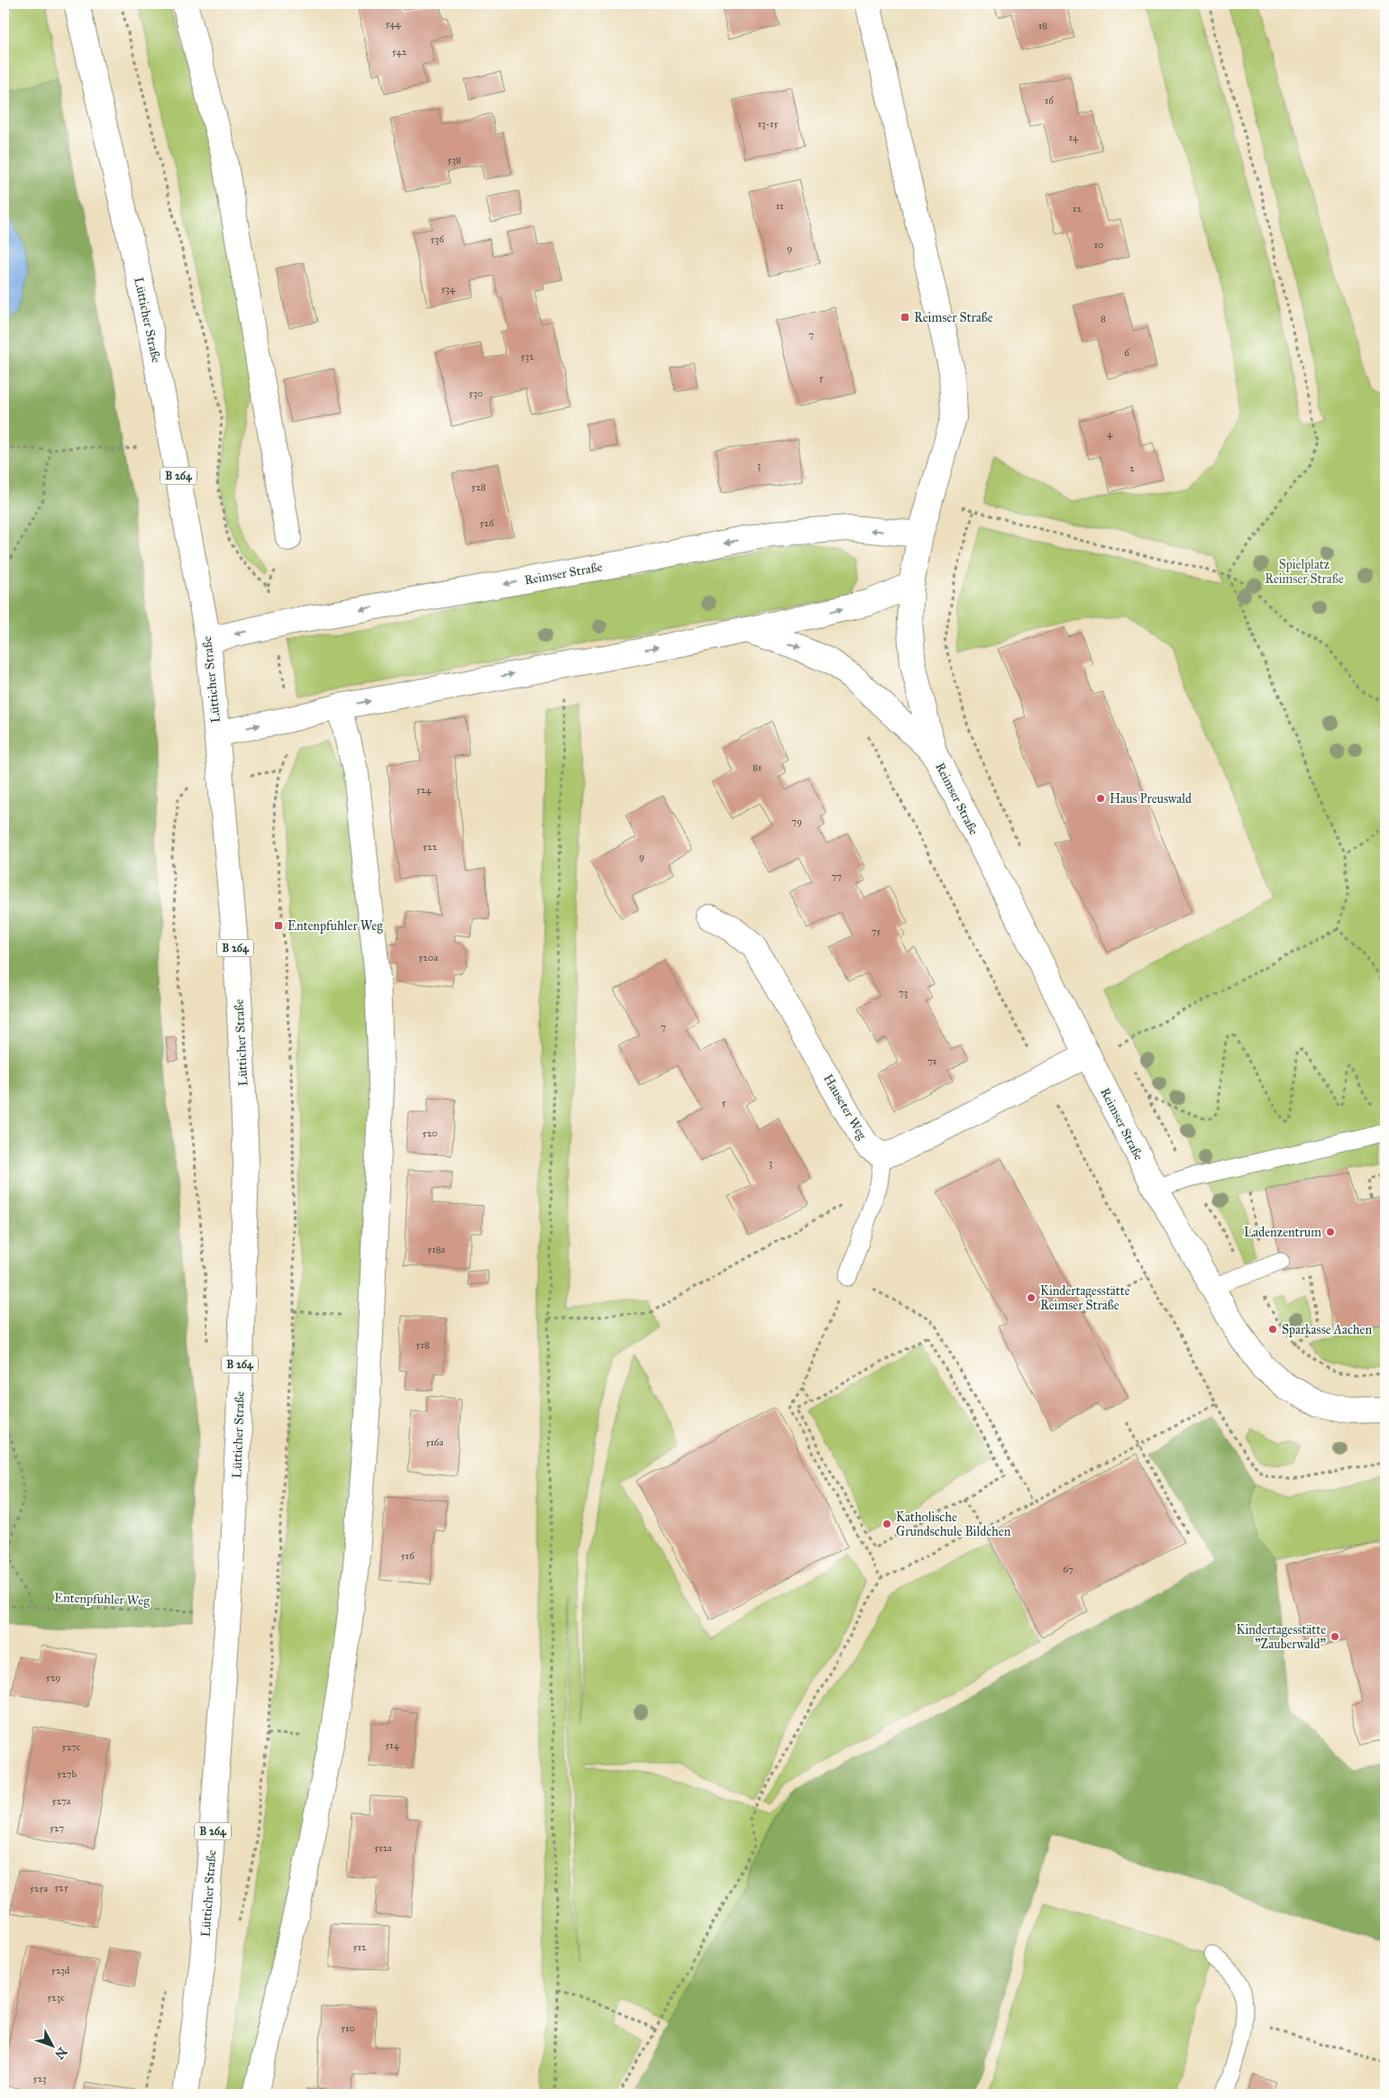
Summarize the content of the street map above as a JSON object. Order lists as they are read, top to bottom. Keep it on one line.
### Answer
{"streets":{"street":["Lütticher Straße","B 264","Reimser Straße","Hauseter Weg"],"path":["Entenpfuhler Weg"]},"crossings":[["Lütticher Straße","Reimser Straße"]],"parks":["Spielplatz Reimser Straße"],"places":{"transit":["Reimser Straße","Entenpfuhler Weg"],"other":["Haus Preuswald","Ladenzentrum","Kindertagesstätte Reimser Straße","Sparkasse Aachen","Katholische Grundschule Bildchen","Kindertagesstätte \"Zauberwald\""]},"house_numbers":["544","18","542","16","13-15","14","538","11","12","536","10","9","534","8","7","6","532","5","530","4","3","2","528","526","81","524","79","522","9","77","75","520a","73","7","71","5","520","3","518a","518","516a","516","67","529","514","527c","527b","527a","527","512a","525","525a","512","523d","523c","510","523"],"north":"bottom right"}
